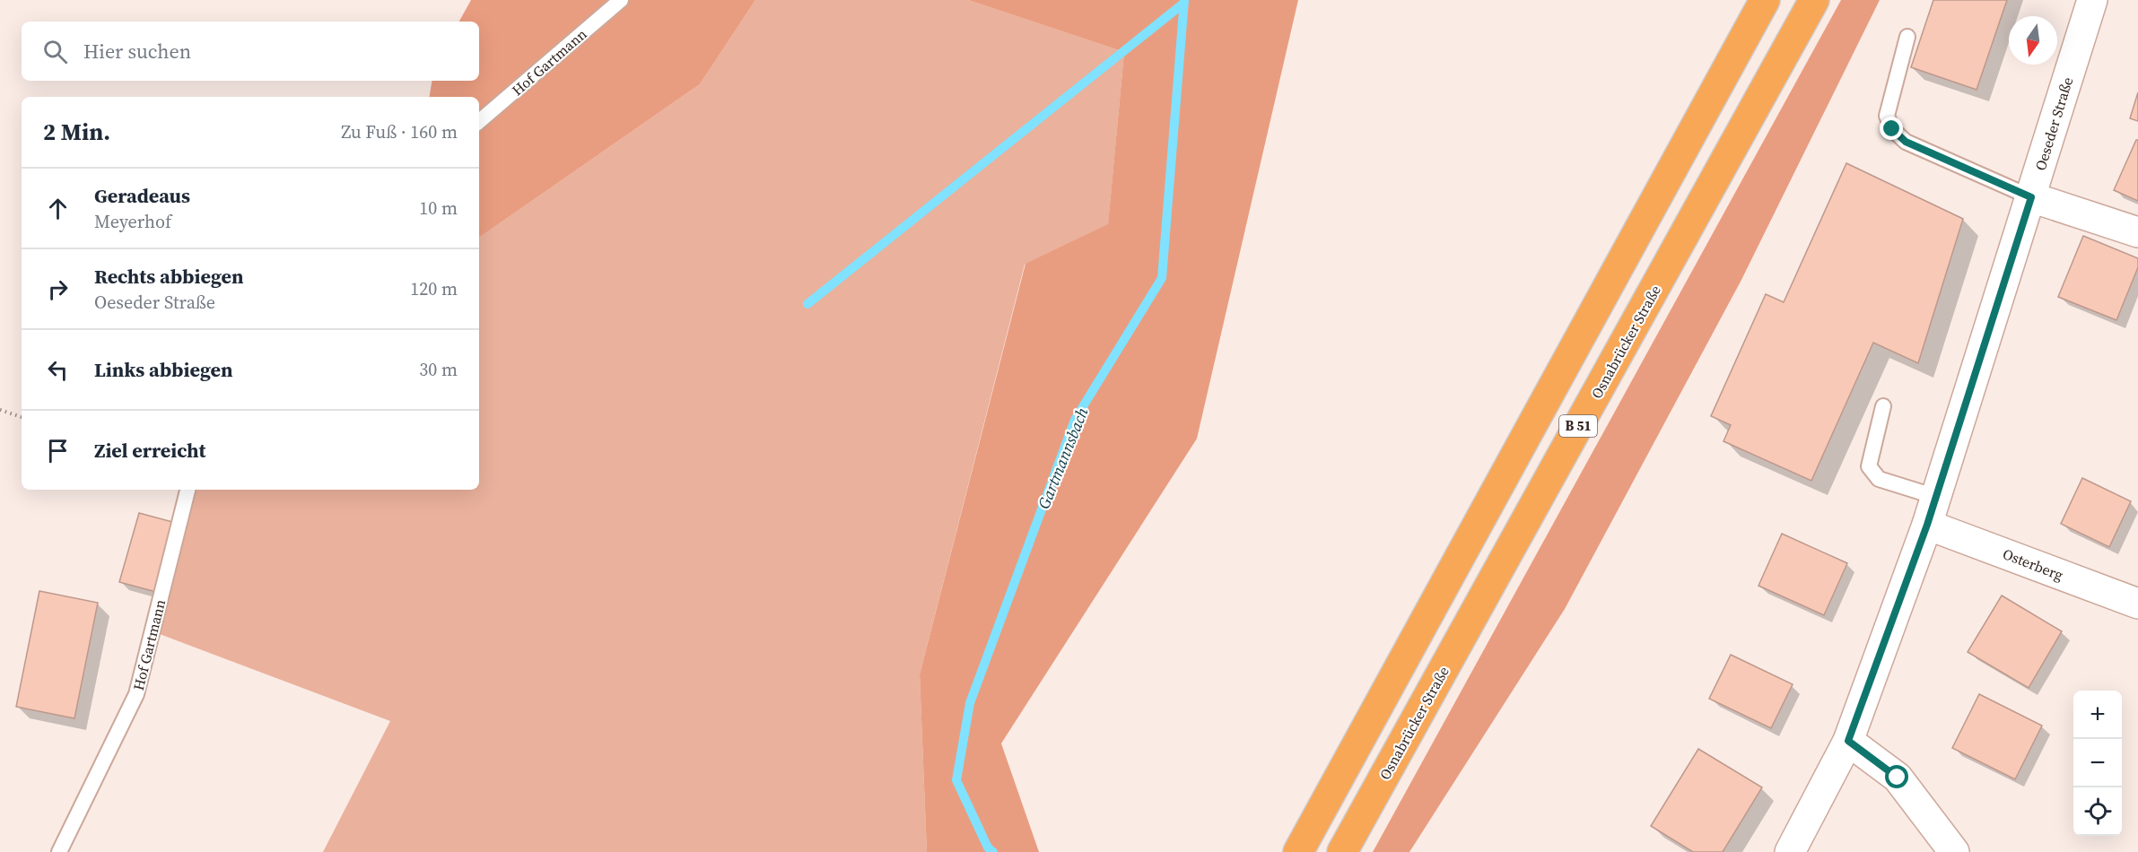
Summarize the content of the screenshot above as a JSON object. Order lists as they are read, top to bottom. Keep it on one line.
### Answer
{"streets":{"highway":["Osnabrücker Straße","B 51"],"street":["Oeseder Straße","Osterberg"],"lane":["Hof Gartmann"]},"crossings":[["Oeseder Straße","Osterberg"]],"water":["Gartmannsbach"],"north":"bottom","page":{"search":"Hier suchen","heading":["2 Min.","Zu Fuß · 160 m"],"list":[["Geradeaus","Meyerhof","10 m"],["Rechts abbiegen","Oeseder Straße","120 m"],["Links abbiegen","30 m"],"Ziel erreicht"],"map_buttons":["+","−"]}}
